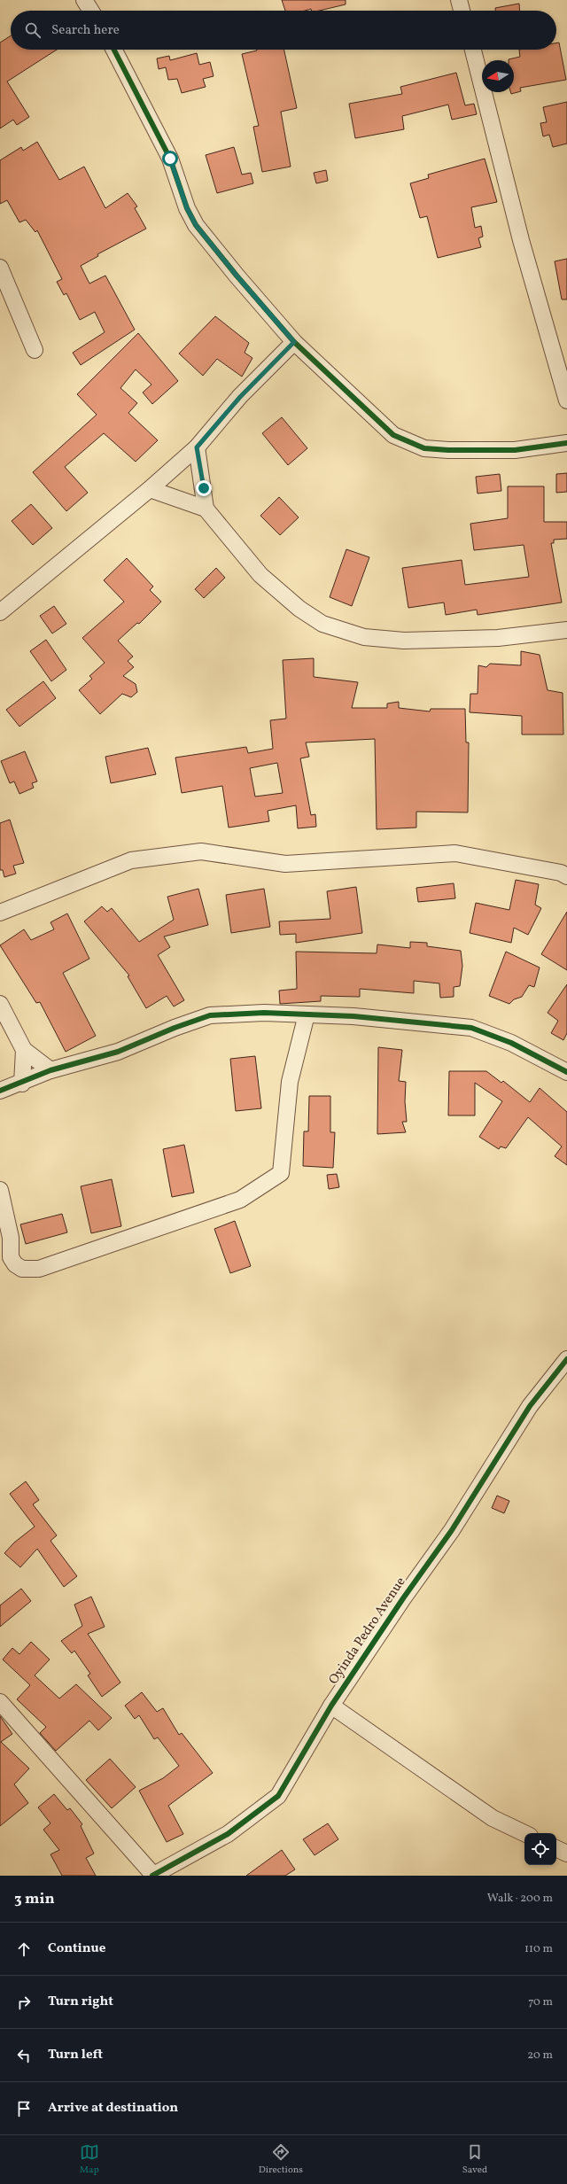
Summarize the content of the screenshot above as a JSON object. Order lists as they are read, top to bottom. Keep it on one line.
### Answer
{"streets":{"street":["Oyinda Pedro Avenue"]},"north":"left","page":{"search":"Search here","heading":["3 min","Walk · 200 m"],"list":[["Continue","110 m"],["Turn right","70 m"],["Turn left","20 m"],"Arrive at destination"],"nav":["Map","Directions","Saved"]}}
